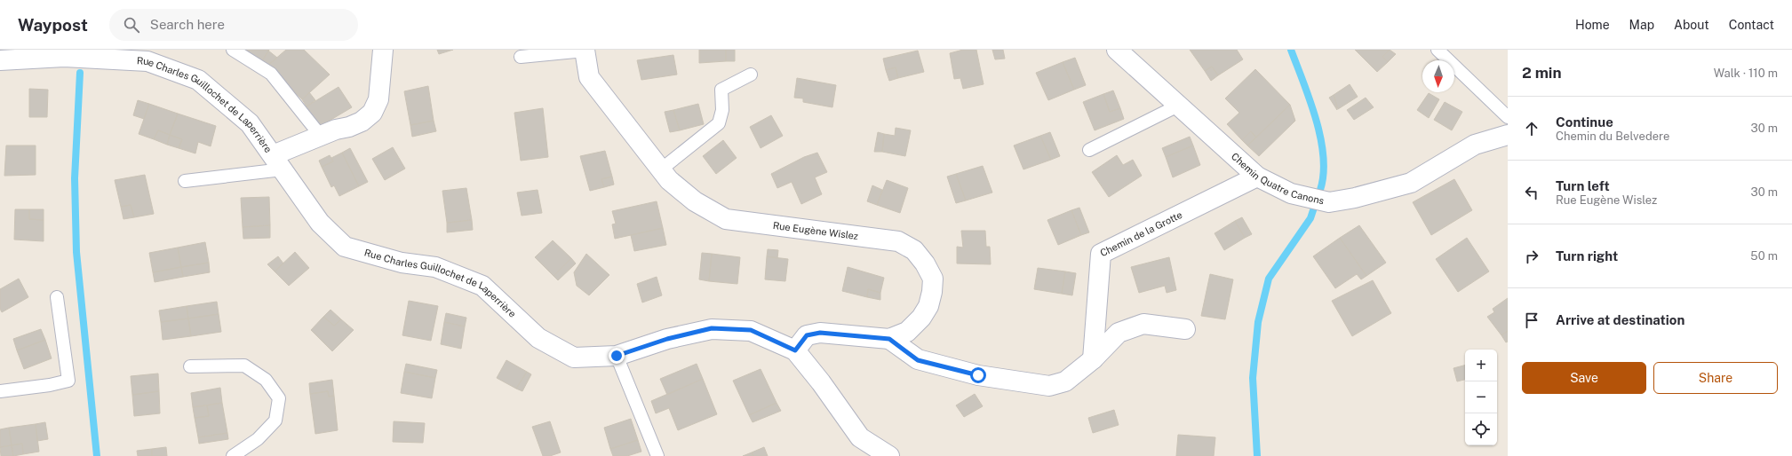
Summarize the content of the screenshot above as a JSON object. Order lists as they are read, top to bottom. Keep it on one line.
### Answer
{"streets":{"street":["Rue Charles Guillochet de Laperrière","Chemin Quatre Canons","Rue Eugène Wislez","Chemin de la Grotte"]},"crossings":[["Rue Charles Guillochet de Laperrière","Rue Eugène Wislez"],["Chemin Quatre Canons","Chemin de la Grotte"]],"north":"bottom","page":{"header":"Waypost","search":"Search here","nav":["Home","Map","About","Contact"],"heading":["2 min","Walk · 110 m"],"list":[["Continue","Chemin du Belvedere","30 m"],["Turn left","Rue Eugène Wislez","30 m"],["Turn right","50 m"],"Arrive at destination"],"map_buttons":["+","−"],"buttons":["Save","Share"]}}
